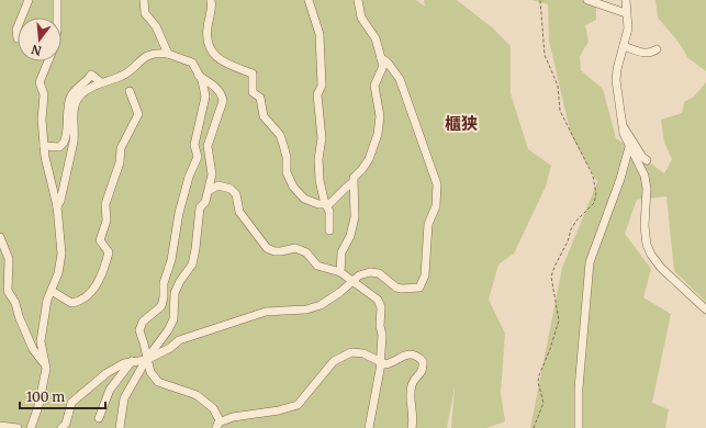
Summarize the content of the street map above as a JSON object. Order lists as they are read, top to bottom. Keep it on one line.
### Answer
{"districts":["櫃狭"],"scale_bar":"100 m","north":"bottom"}
